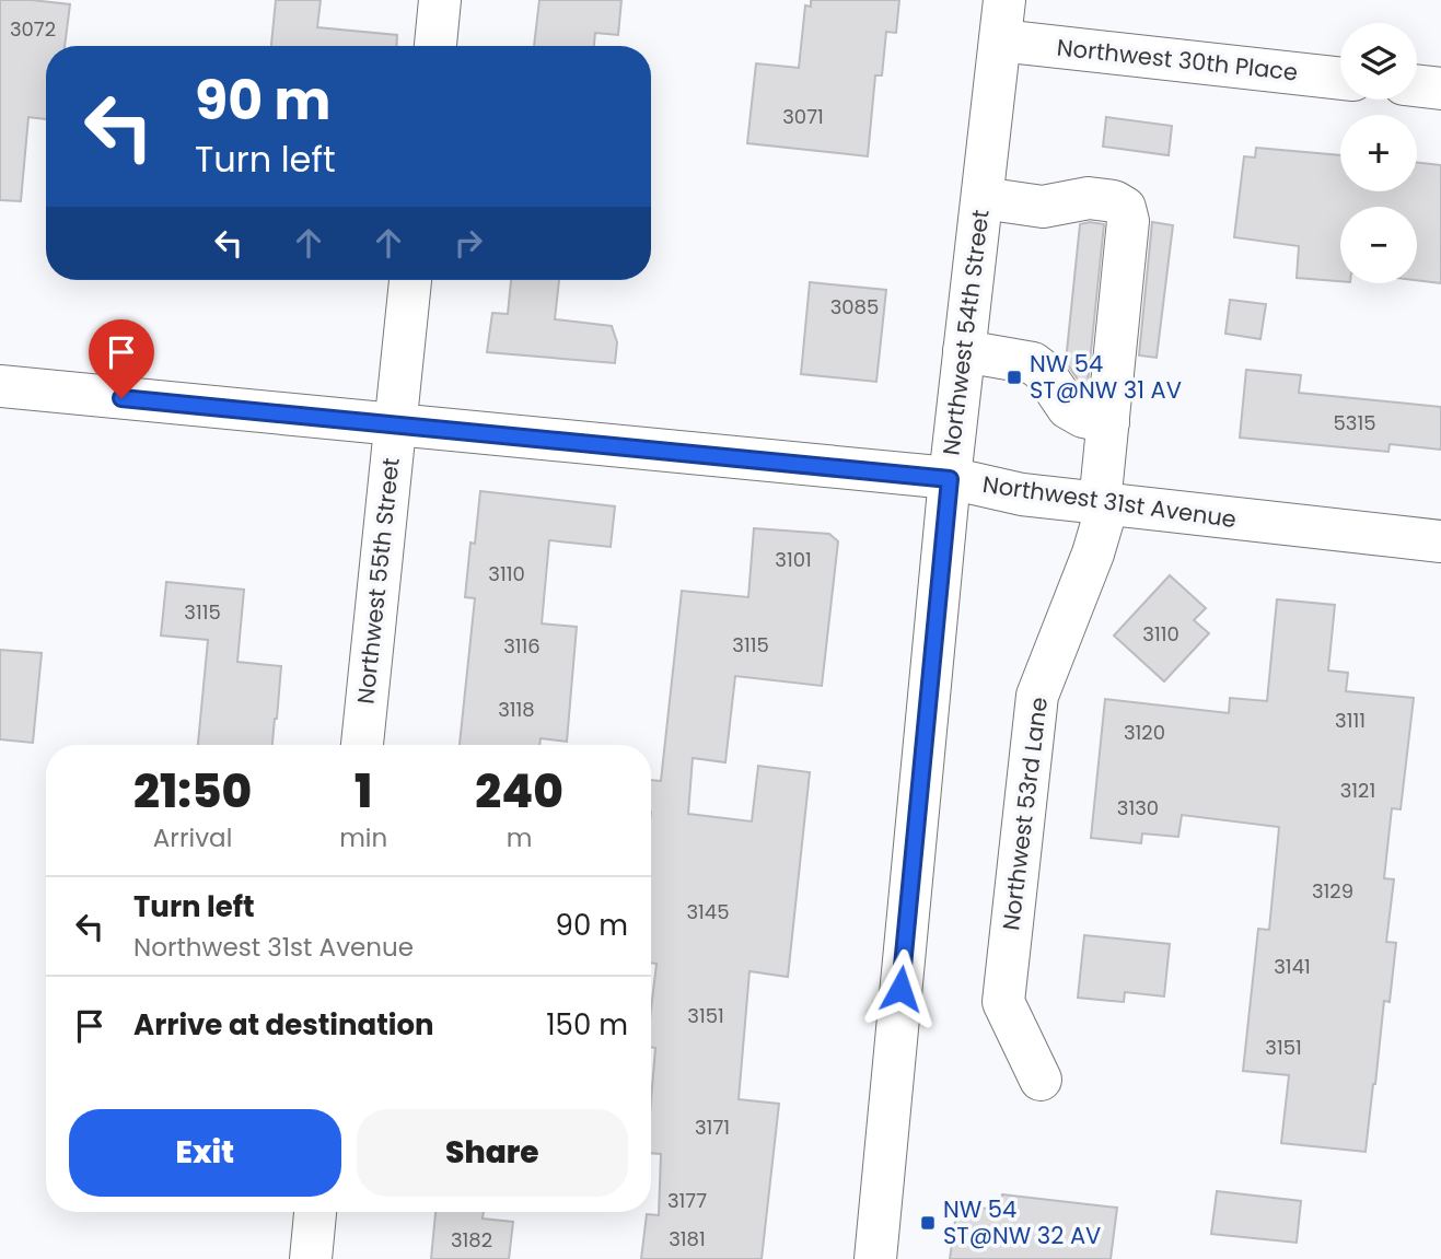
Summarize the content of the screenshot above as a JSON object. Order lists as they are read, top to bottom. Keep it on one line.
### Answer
{"streets":{"street":["Northwest 30th Place","Northwest 54th Street","Northwest 31st Avenue","Northwest 55th Street","Northwest 53rd Lane"]},"crossings":[["Northwest 30th Place","Northwest 54th Street"],["Northwest 54th Street","Northwest 31st Avenue"],["Northwest 54th Street","Northwest 53rd Lane"],["Northwest 31st Avenue","Northwest 55th Street"],["Northwest 31st Avenue","Northwest 53rd Lane"]],"places":{"transit":["NW 54 ST@NW 31 AV","NW 54 ST@NW 32 AV"]},"house_numbers":["3072","3071","3085","5315","3101","3110","3115","3110","3115","3116","3118","3111","3120","3121","3130","3129","3145","3141","3151","3151","3171","3177","3181","3182"],"page":{"map_buttons":["+","−"],"turn":["90 m","Turn left"],"eta":["21:50","Arrival","1","min","240","m"],"list":[{"name":"Turn left","note":"Northwest 31st Avenue","value":"90 m"},{"name":"Arrive at destination","value":"150 m"}],"buttons":["Exit","Share"]}}
